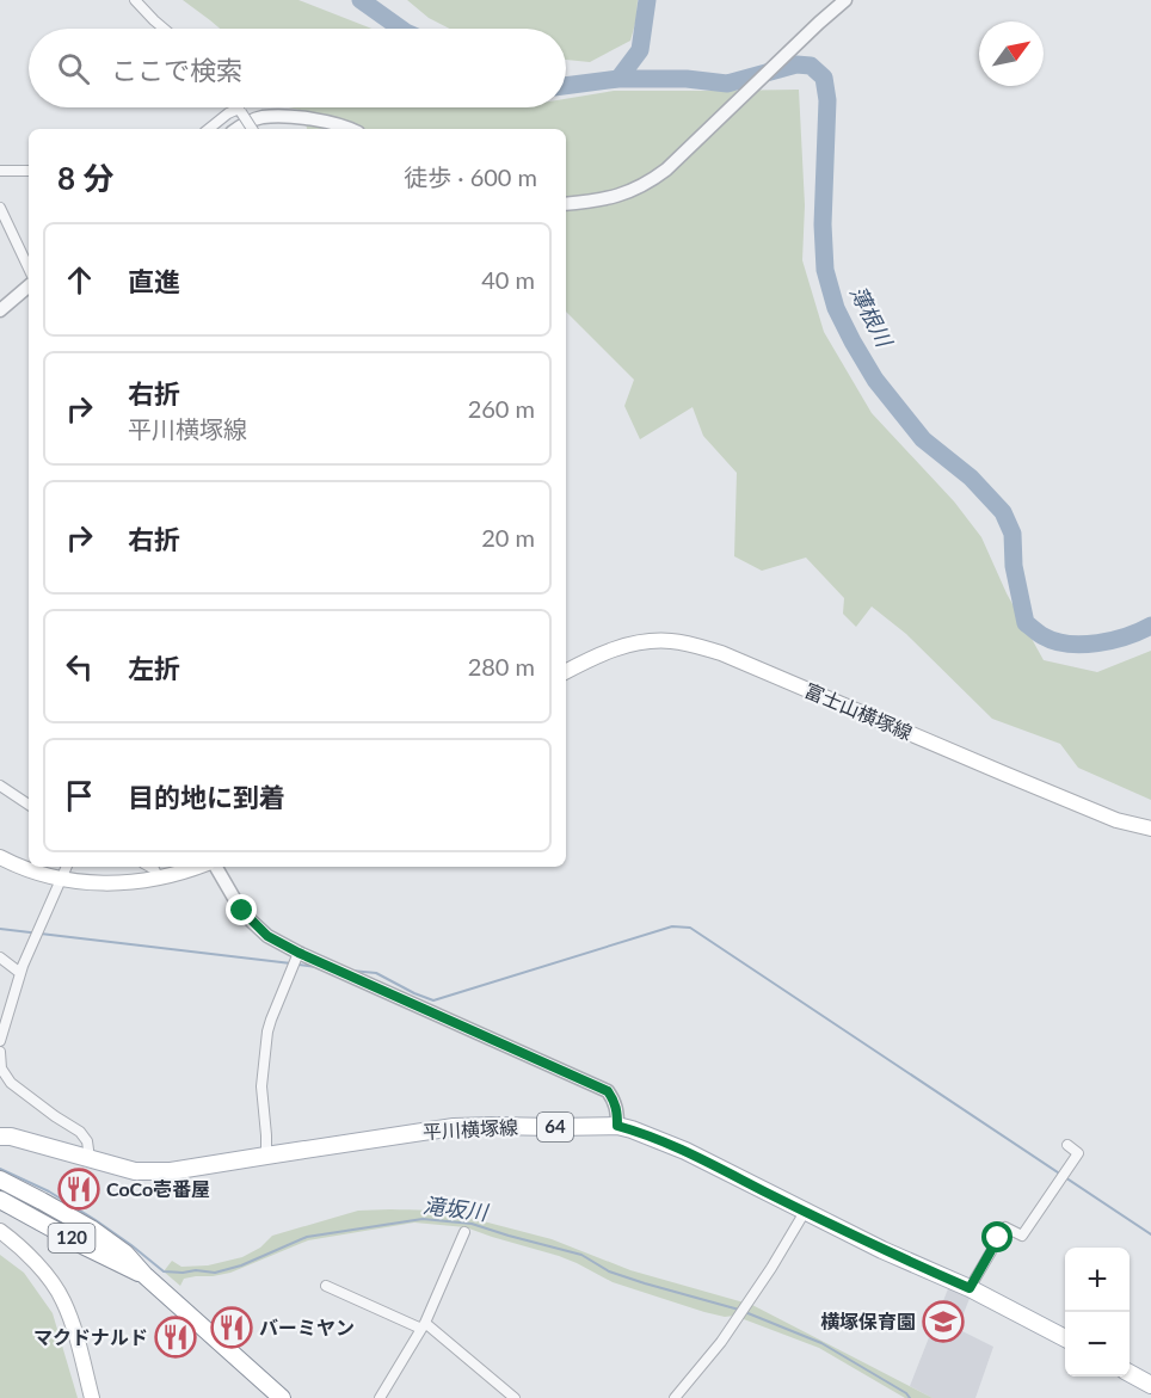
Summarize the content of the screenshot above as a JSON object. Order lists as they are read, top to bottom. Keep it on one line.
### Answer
{"streets":{"main road":["富士山横塚線","64","平川横塚線","120"]},"water":["薄根川","滝坂川"],"places":{"restaurant":["CoCo壱番屋","バーミヤン","マクドナルド"],"school or university":["横塚保育園"]},"north":"top right","page":{"search":"ここで検索","heading":["8 分","徒歩 · 600 m"],"list":[["直進","40 m"],["右折","平川横塚線","260 m"],["右折","20 m"],["左折","280 m"],"目的地に到着"],"map_buttons":["+","−"]}}
